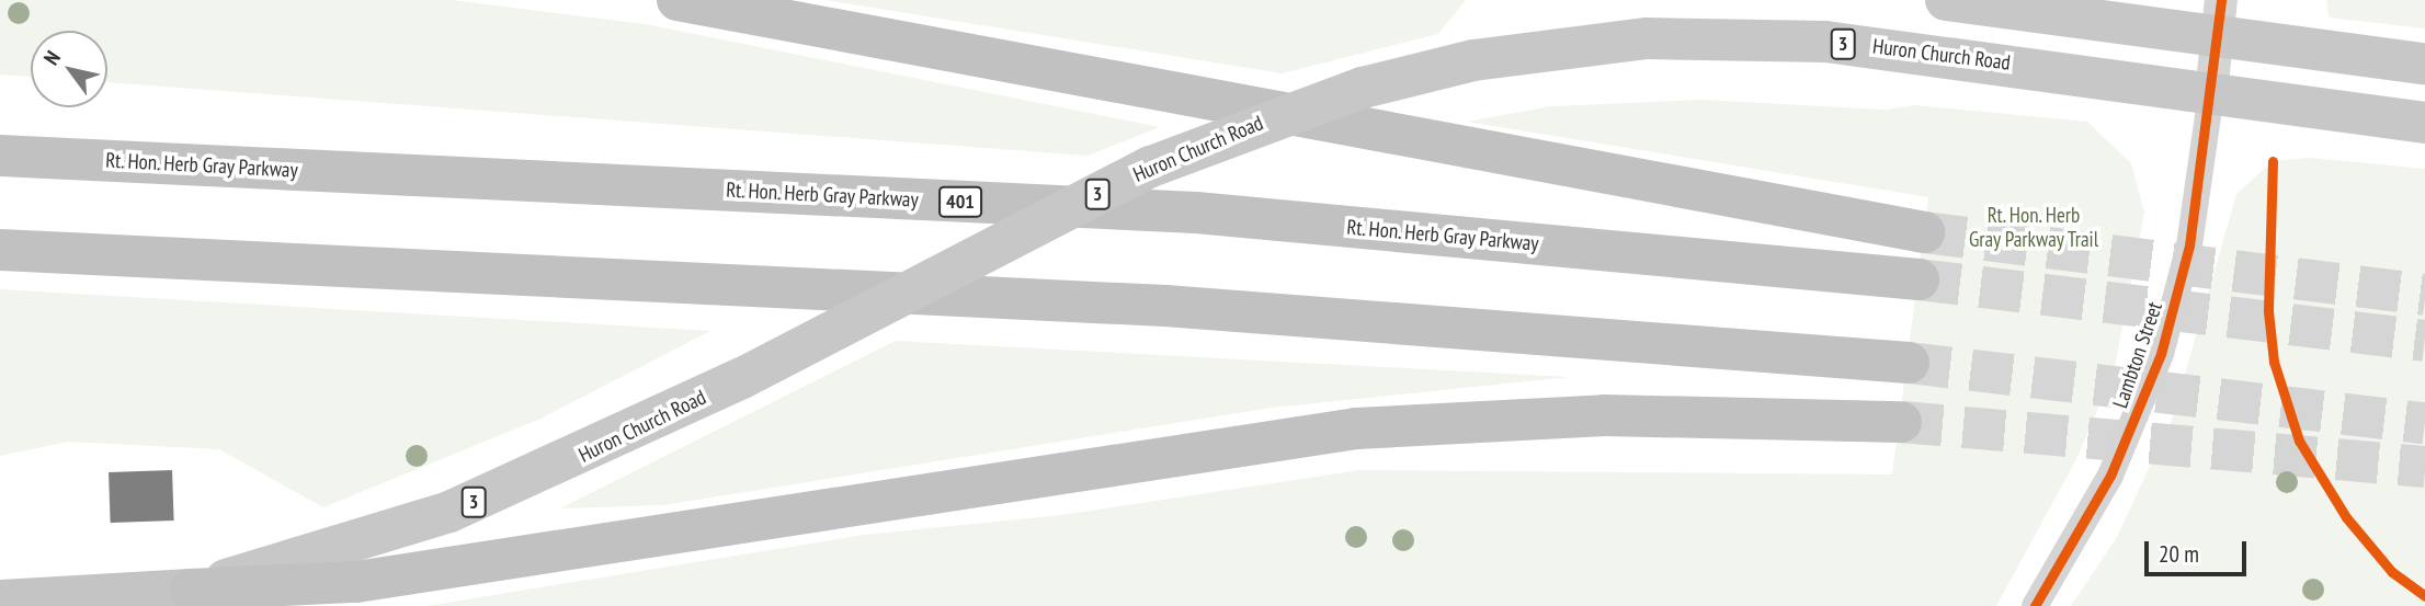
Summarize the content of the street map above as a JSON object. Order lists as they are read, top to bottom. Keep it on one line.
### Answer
{"streets":{"highway":["3","Huron Church Road","Rt. Hon. Herb Gray Parkway","401"],"street":["Lambton Street"]},"crossings":[["Huron Church Road","Lambton Street"]],"parks":["Rt. Hon. Herb Gray Parkway Trail"],"scale_bar":"20 m","north":"top left"}
